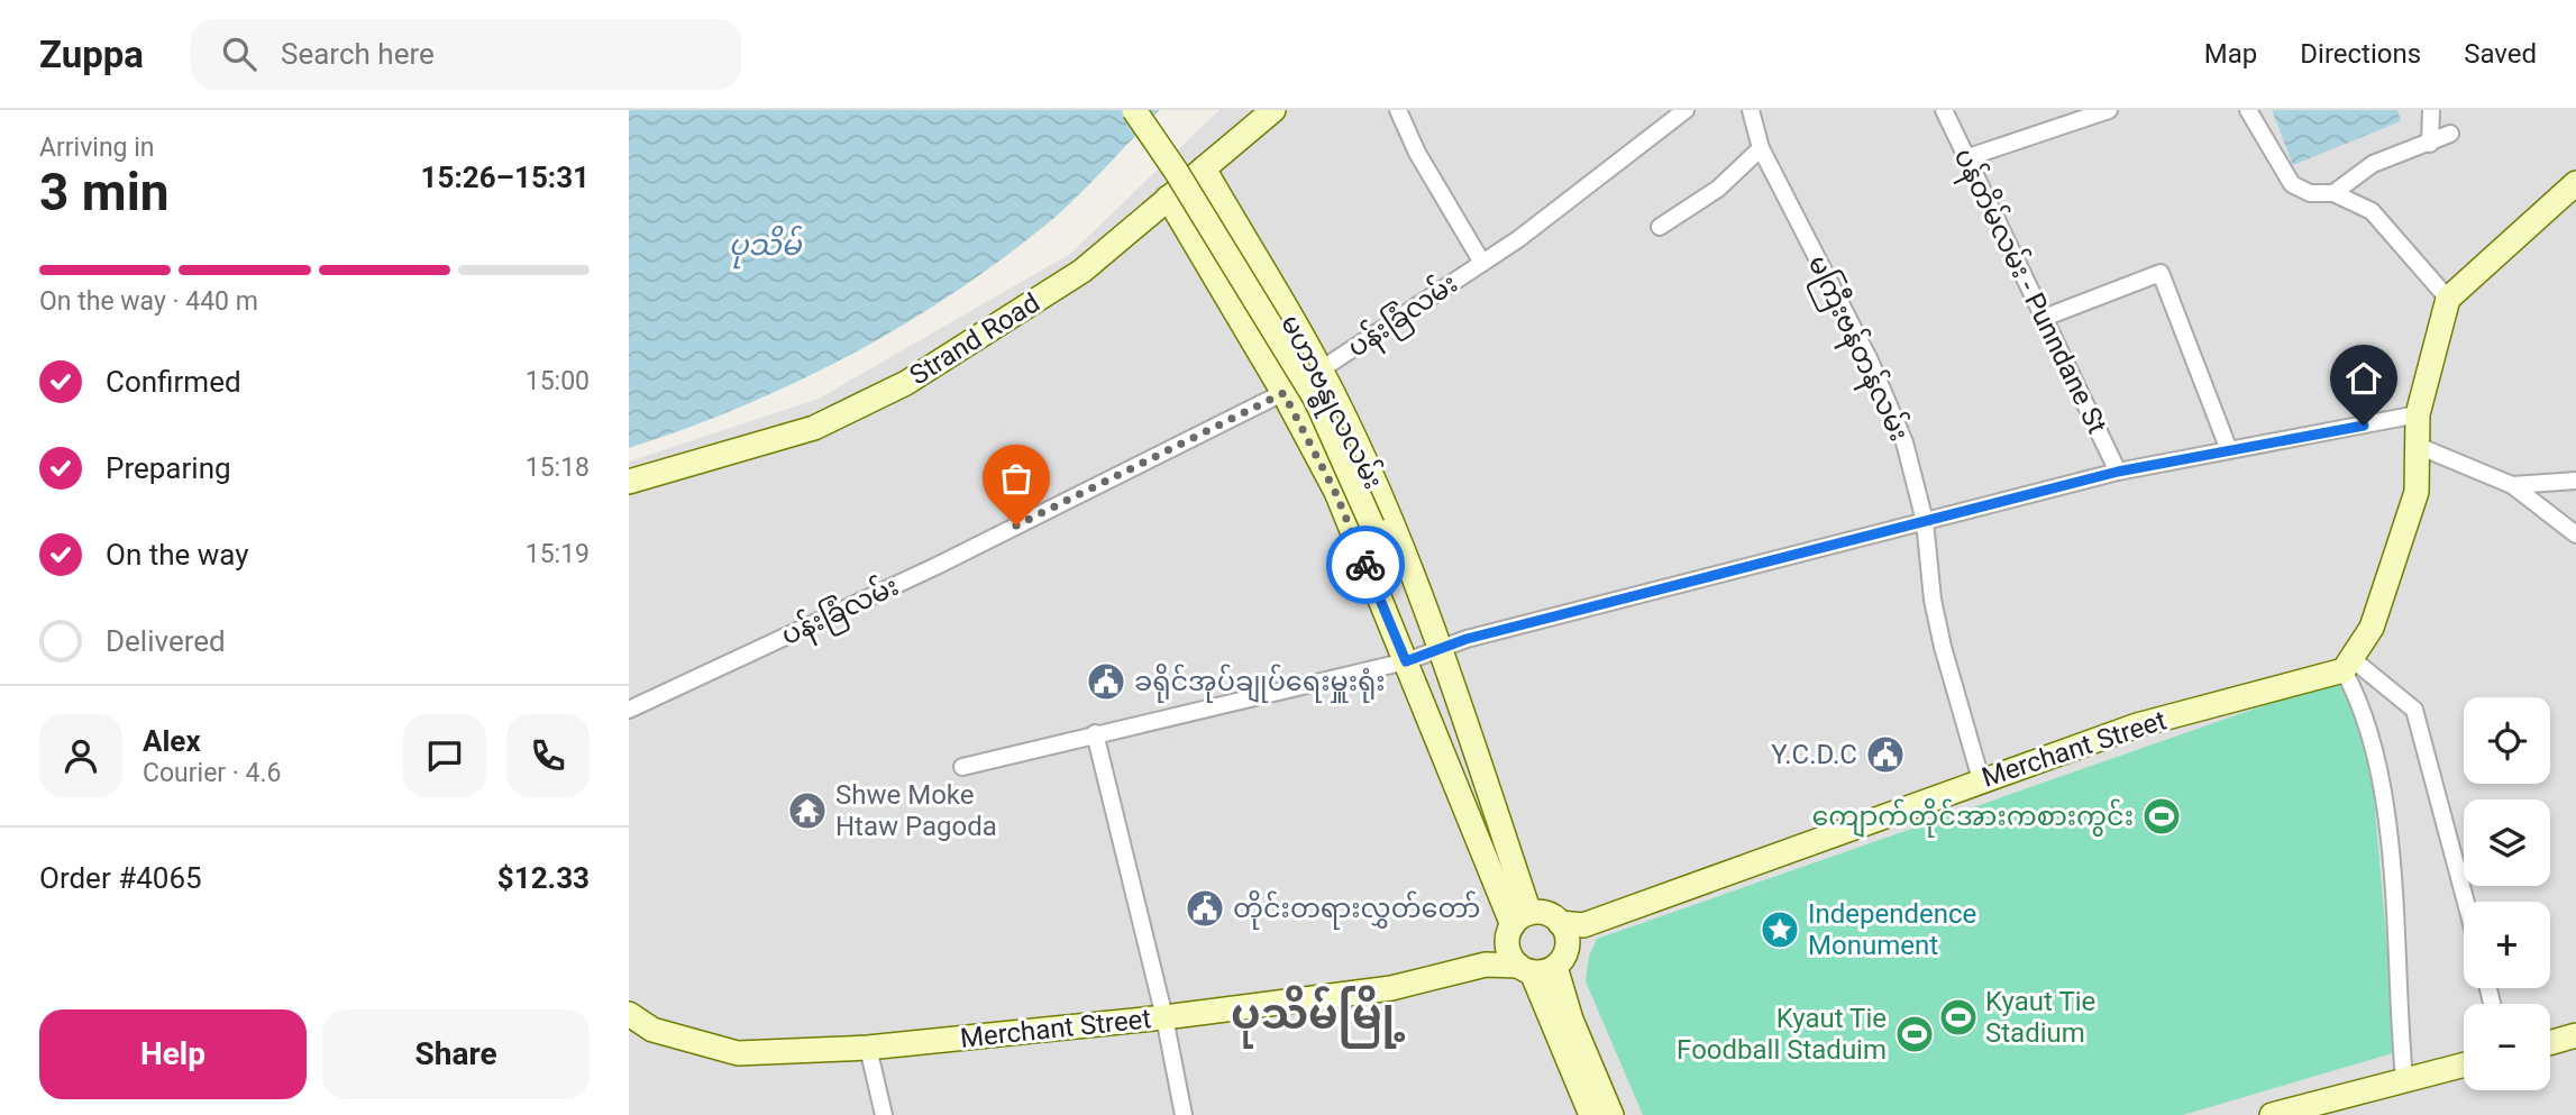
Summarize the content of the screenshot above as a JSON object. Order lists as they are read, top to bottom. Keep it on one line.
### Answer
{"streets":{"main road":["Strand Road","မဟာဗန္ဓုလလမ်း","Merchant Street"],"street":["ပန်တိမ်လမ်း - Punndane St","ပန်းခြံလမ်း","မကြီးဗန်တန်လမ်း"]},"crossings":[["ပန်းခြံလမ်း","မဟာဗန္ဓုလလမ်း"],["Strand Road","မဟာဗန္ဓုလလမ်း"],["မကြီးဗန်တန်လမ်း","Merchant Street"],["မဟာဗန္ဓုလလမ်း","Merchant Street"]],"districts":["ပုသိမ်မြို့"],"water":["ပုသိမ်"],"places":{"public building":["ခရိုင်အုပ်ချုပ်ရေးမှူးရုံး","Y.C.D.C","တိုင်းတရားလွှတ်တော်"],"temple":["Shwe Moke Htaw Pagoda"],"sports":["ကျောက်တိုင်အားကစားကွင်း","Kyaut Tie Stadium","Kyaut Tie Foodball Staduim"],"place":["Independence Monument"]},"page":{"header":"Zuppa","search":"Search here","nav":["Map","Directions","Saved"],"heading":["3 min","Arriving in","15:26–15:31"],"panel":["Alex","Courier · 4.6","Order #4065","$12.33"],"bar":"On the way · 440 m","list":[["Confirmed","15:00"],["Preparing","15:18"],["On the way","15:19"],"Delivered"],"map_buttons":["+","−"],"buttons":["Help","Share"]}}
